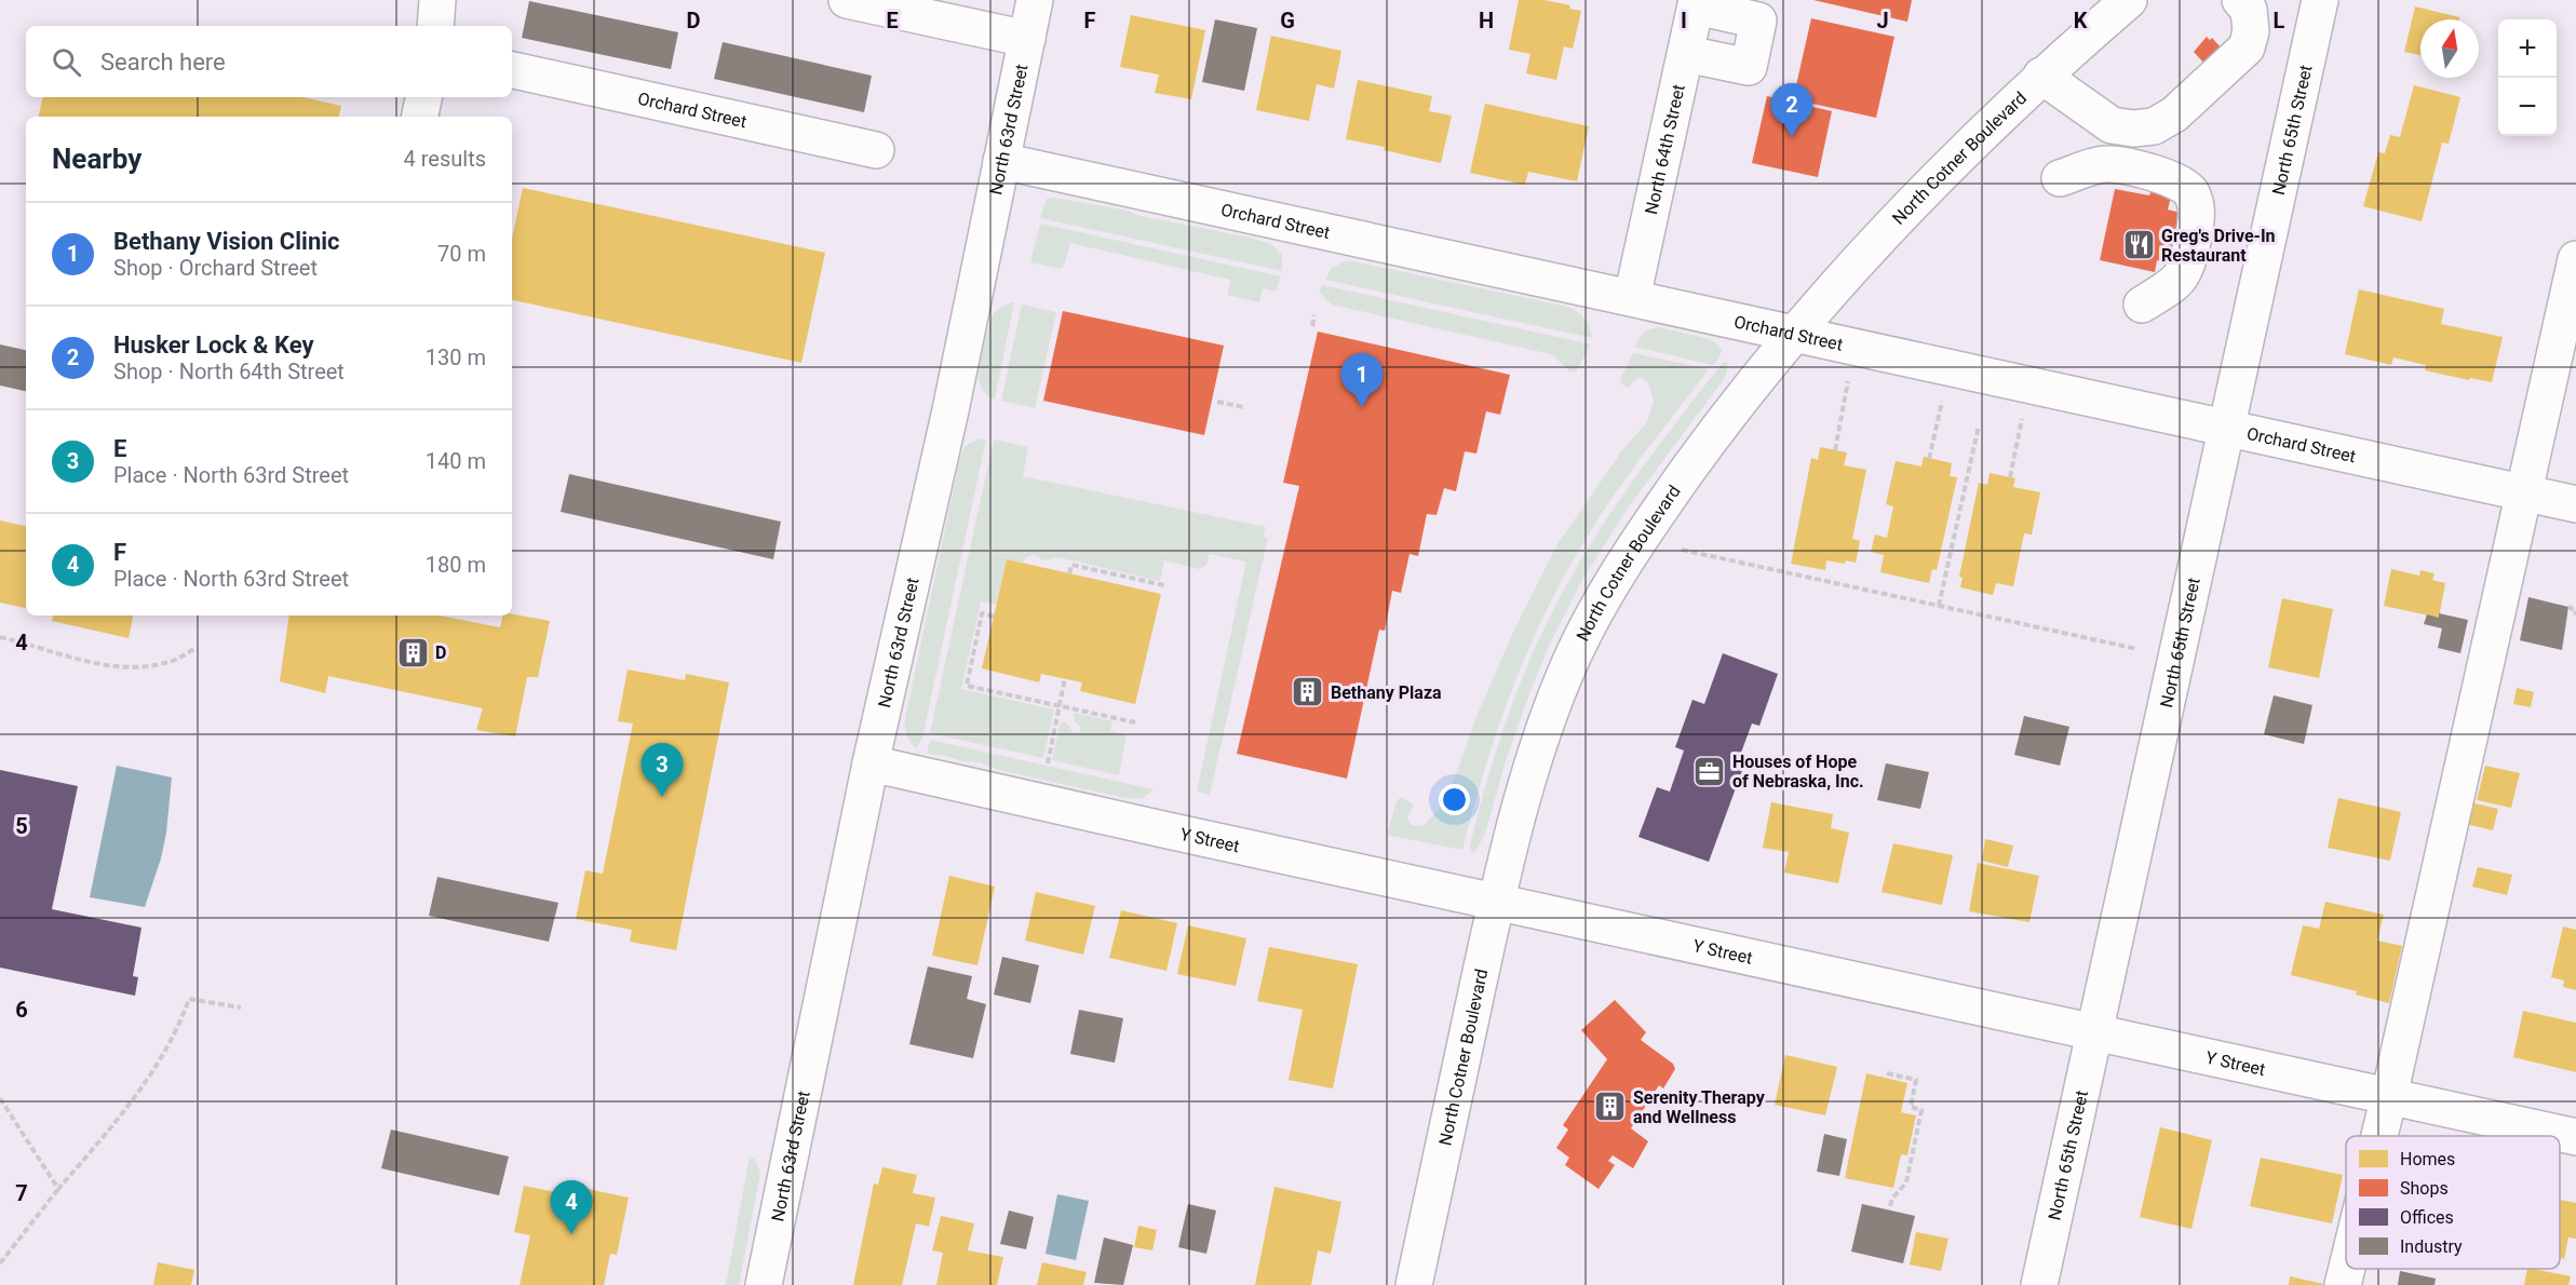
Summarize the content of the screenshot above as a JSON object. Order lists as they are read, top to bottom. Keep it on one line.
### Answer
{"streets":{"street":["Orchard Street","North 63rd Street","North 65th Street","North 64th Street","North Cotner Boulevard","Y Street"]},"crossings":[["Orchard Street","North 63rd Street"],["Orchard Street","North 65th Street"],["Orchard Street","North 64th Street"],["Orchard Street","North Cotner Boulevard"],["North 63rd Street","Y Street"],["North 65th Street","Y Street"],["North Cotner Boulevard","Y Street"]],"places":{"restaurant":["Greg's Drive-In Restaurant"],"building":["D","Bethany Plaza","Serenity Therapy and Wellness"],"office":["Houses of Hope of Nebraska, Inc."]},"legend":["Homes","Shops","Offices","Industry"],"north":"top","page":{"map_buttons":["+","−"],"search":"Search here","pins":["2","1","3","4"],"heading":["Nearby","4 results"],"list":[{"mark":"1","name":"Bethany Vision Clinic","note":"Shop · Orchard Street","value":"70 m"},{"mark":"2","name":"Husker Lock & Key","note":"Shop · North 64th Street","value":"130 m"},{"mark":"3","name":"E","note":"Place · North 63rd Street","value":"140 m"},{"mark":"4","name":"F","note":"Place · North 63rd Street","value":"180 m"}]},"grid":{"columns":["D","E","F","G","H","I","J","K","L"],"rows":["4","5","6","7"]}}
